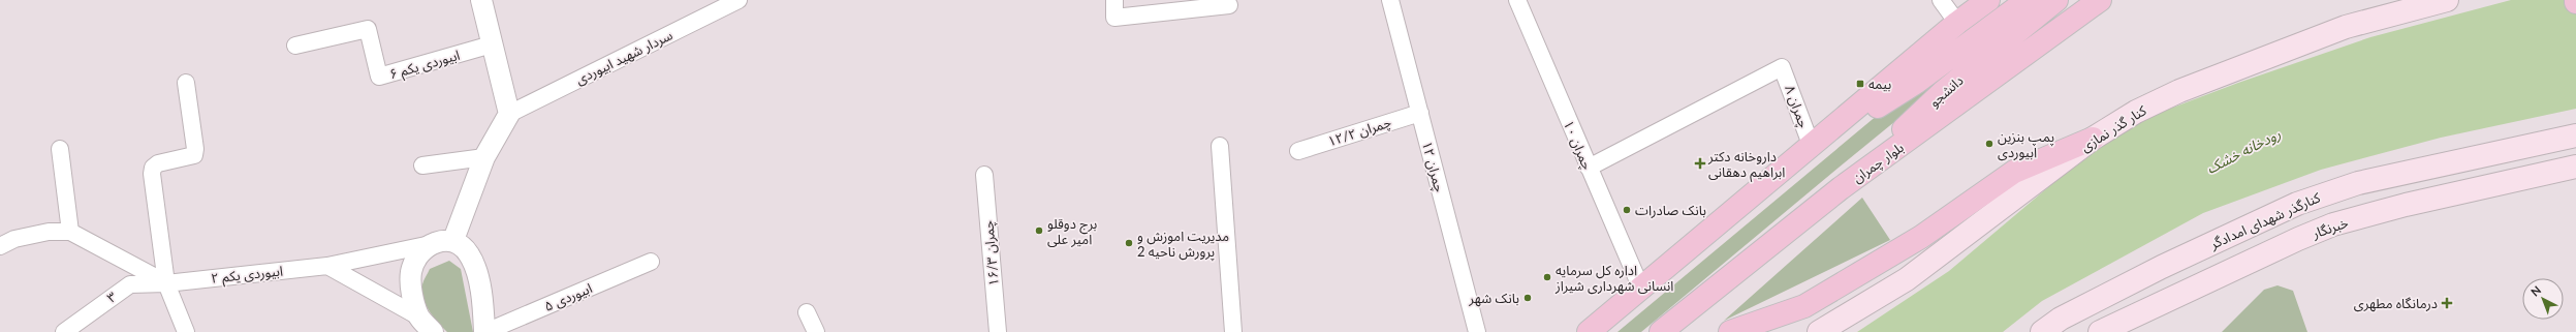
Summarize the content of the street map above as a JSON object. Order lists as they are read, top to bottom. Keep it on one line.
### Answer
{"streets":{"main road":["دانشجو","کنار گذر نمازی","بلوار چمران","کنارگذر شهدای امدادگر","خبرنگار"],"street":["سردار شهید ابیوردی","۶ ابیوردی یکم","۸ چمران","۱۲/۲ چمران","۱۰ چمران","۱۲ چمران","۱۶/۳ چمران","۲ ابیوردی یکم","۳","۵ ابیوردی"]},"crossings":[["دانشجو","۸ چمران"],["دانشجو","بلوار چمران"],["۸ چمران","۱۰ چمران"],["۱۲/۲ چمران","۱۲ چمران"],["۲ ابیوردی یکم","۳"]],"water":["رودخانه خشک"],"places":{"transit":["بیمه"],"other":["پمپ بنزین ابیوردی","بانک صادرات","برج دوقلو امیر علی","مدیریت اموزش و پرورش ناحیه 2","اداره کل سرمایه انسانی شهرداری شیراز","بانک شهر"],"health":["داروخانه دکتر ابراهیم دهقانی","درمانگاه مطهری"]},"north":"top left"}
